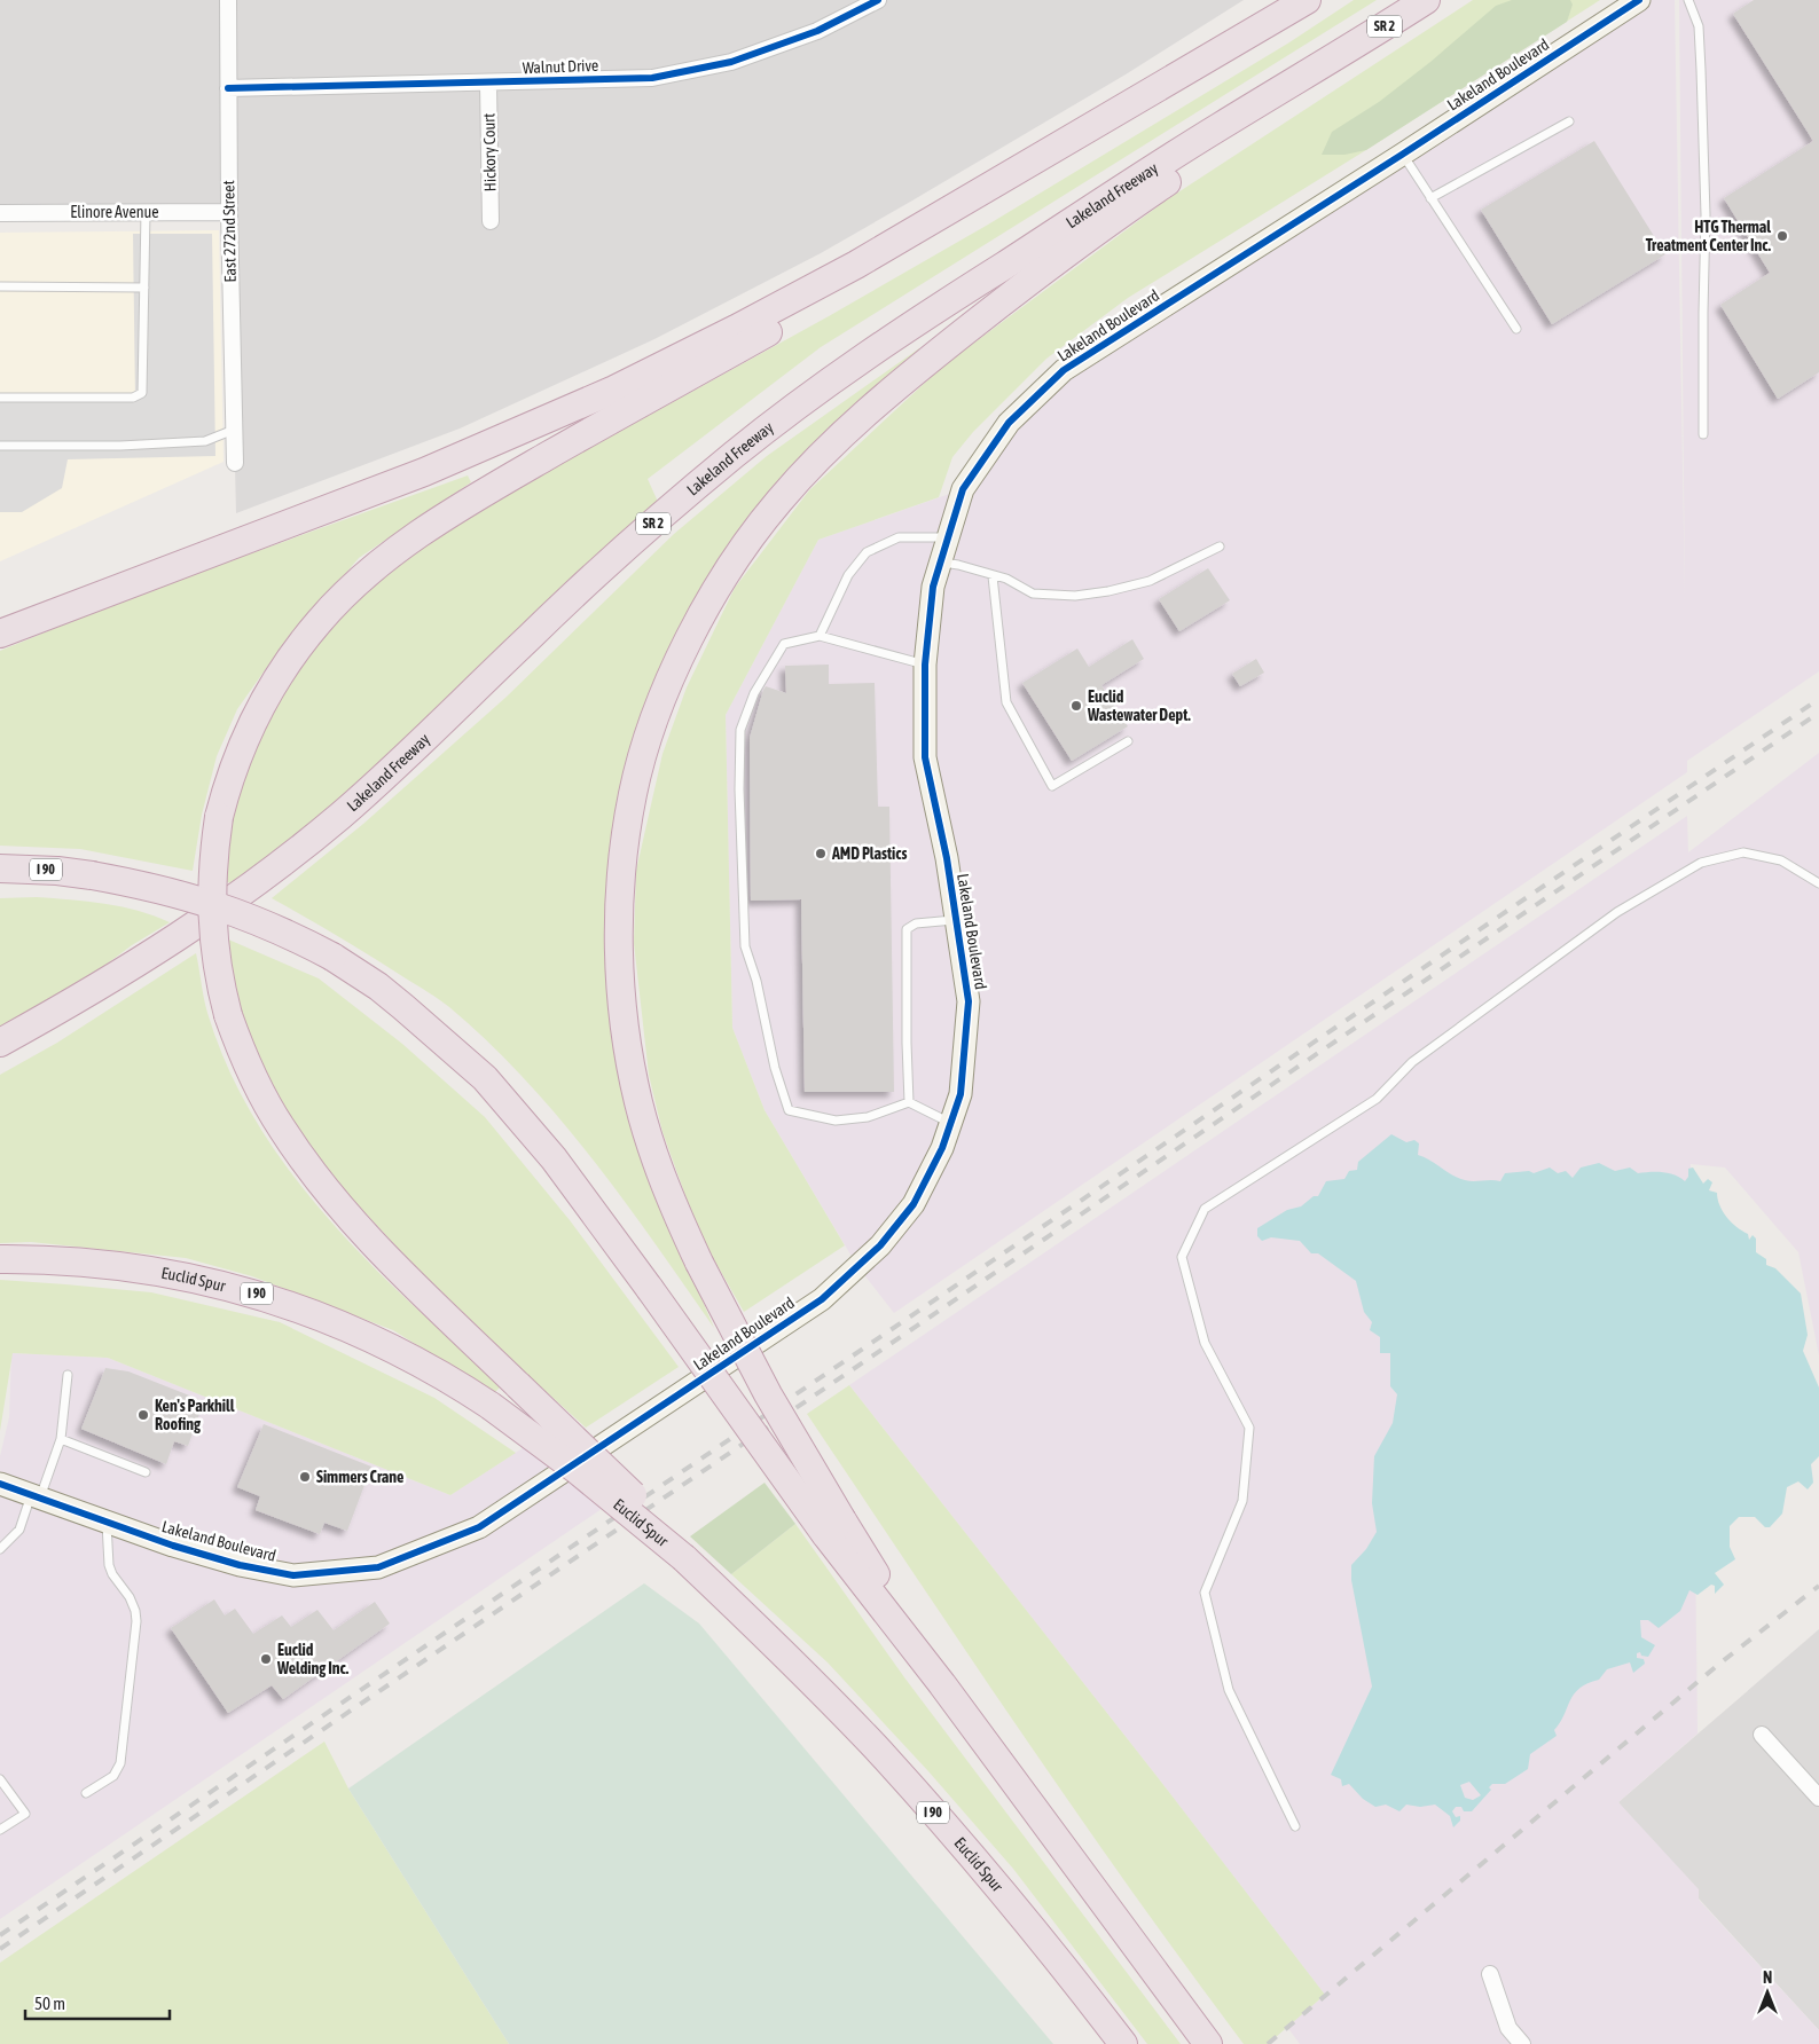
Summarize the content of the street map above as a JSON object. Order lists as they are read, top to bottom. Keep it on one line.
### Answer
{"streets":{"highway":["SR 2","Lakeland Freeway","I 90","Euclid Spur"],"street":["Walnut Drive","Lakeland Boulevard","Hickory Court","Elinore Avenue","East 272nd Street"]},"crossings":[["Walnut Drive","Hickory Court"],["Walnut Drive","East 272nd Street"],["Elinore Avenue","East 272nd Street"]],"places":["HTG Thermal Treatment Center Inc.","Euclid Wastewater Dept.","AMD Plastics","Ken's Parkhill Roofing","Simmers Crane","Euclid Welding Inc."],"scale_bar":"50 m","north":"top"}
